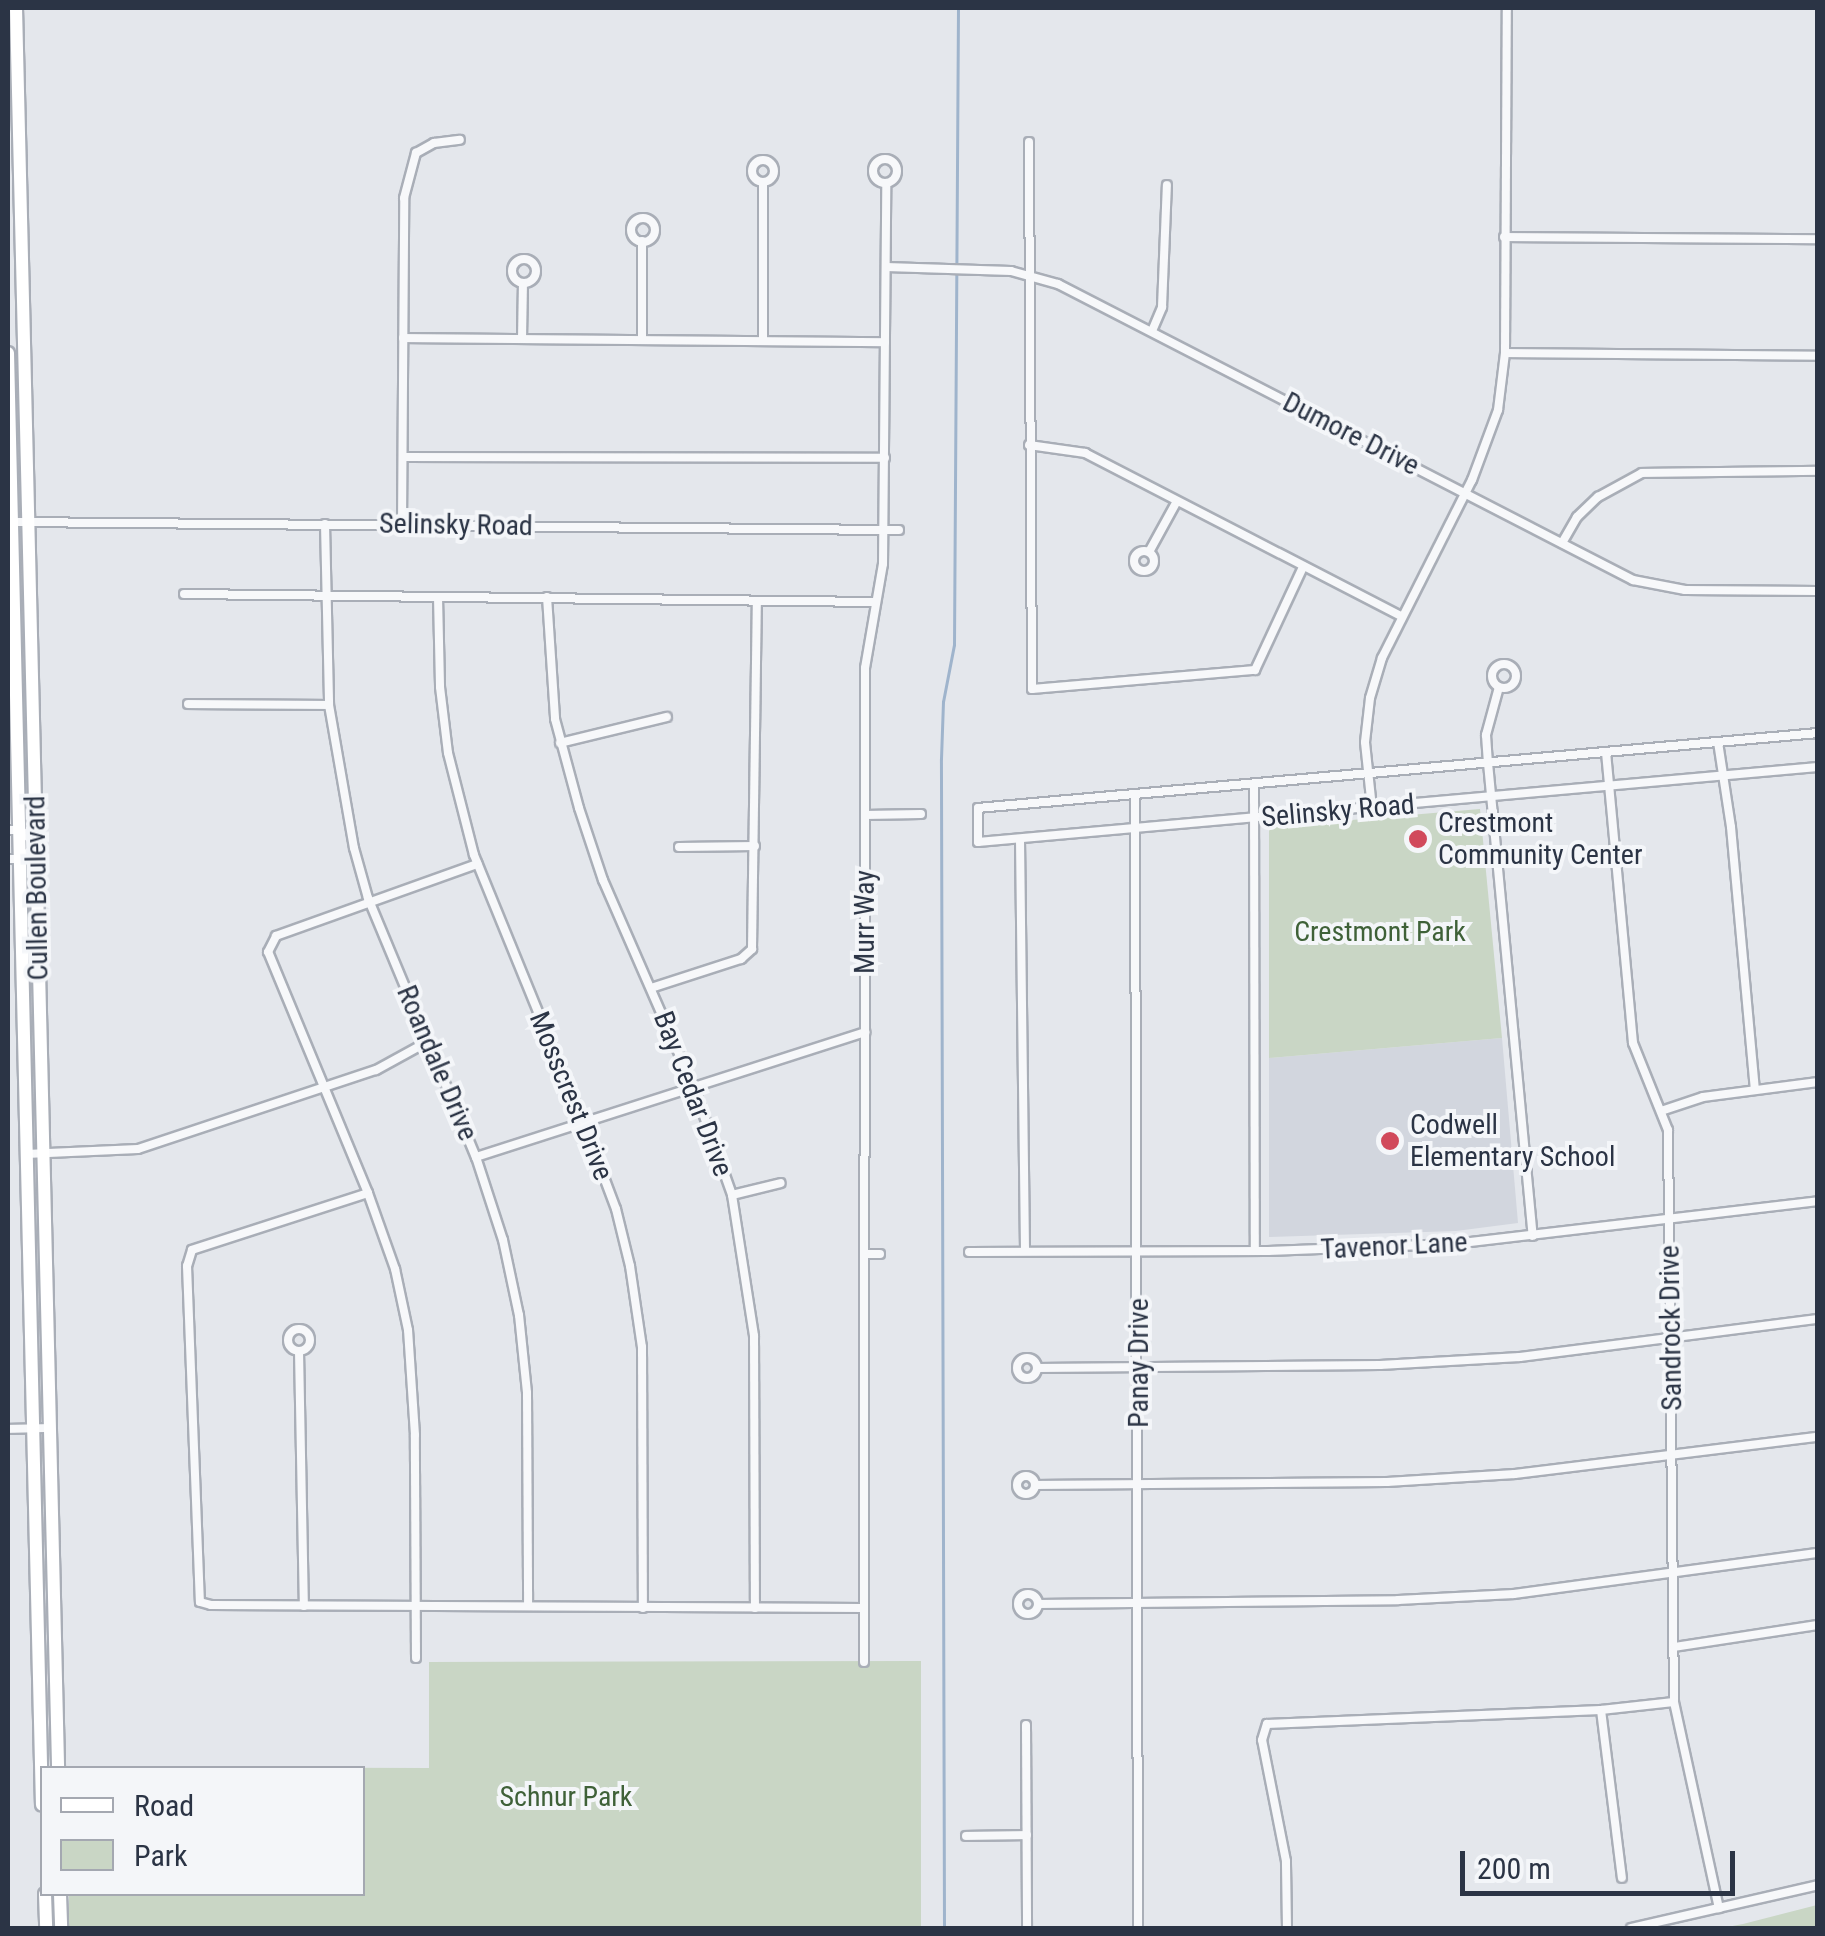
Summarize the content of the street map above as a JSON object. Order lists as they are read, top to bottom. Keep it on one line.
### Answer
{"streets":{"main road":["Cullen Boulevard"],"street":["Dumore Drive","Selinsky Road","Murr Way","Roandale Drive","Bay Cedar Drive","Mosscrest Drive","Tavenor Lane","Sandrock Drive","Panay Drive"]},"crossings":[["Dumore Drive","Murr Way"],["Selinsky Road","Cullen Boulevard"],["Selinsky Road","Murr Way"],["Selinsky Road","Roandale Drive"],["Selinsky Road","Sandrock Drive"],["Selinsky Road","Panay Drive"],["Tavenor Lane","Sandrock Drive"],["Tavenor Lane","Panay Drive"]],"parks":["Crestmont Park","Schnur Park"],"places":["Crestmont Community Center","Codwell Elementary School"],"legend":["Road","Park"],"scale_bar":"200 m"}
